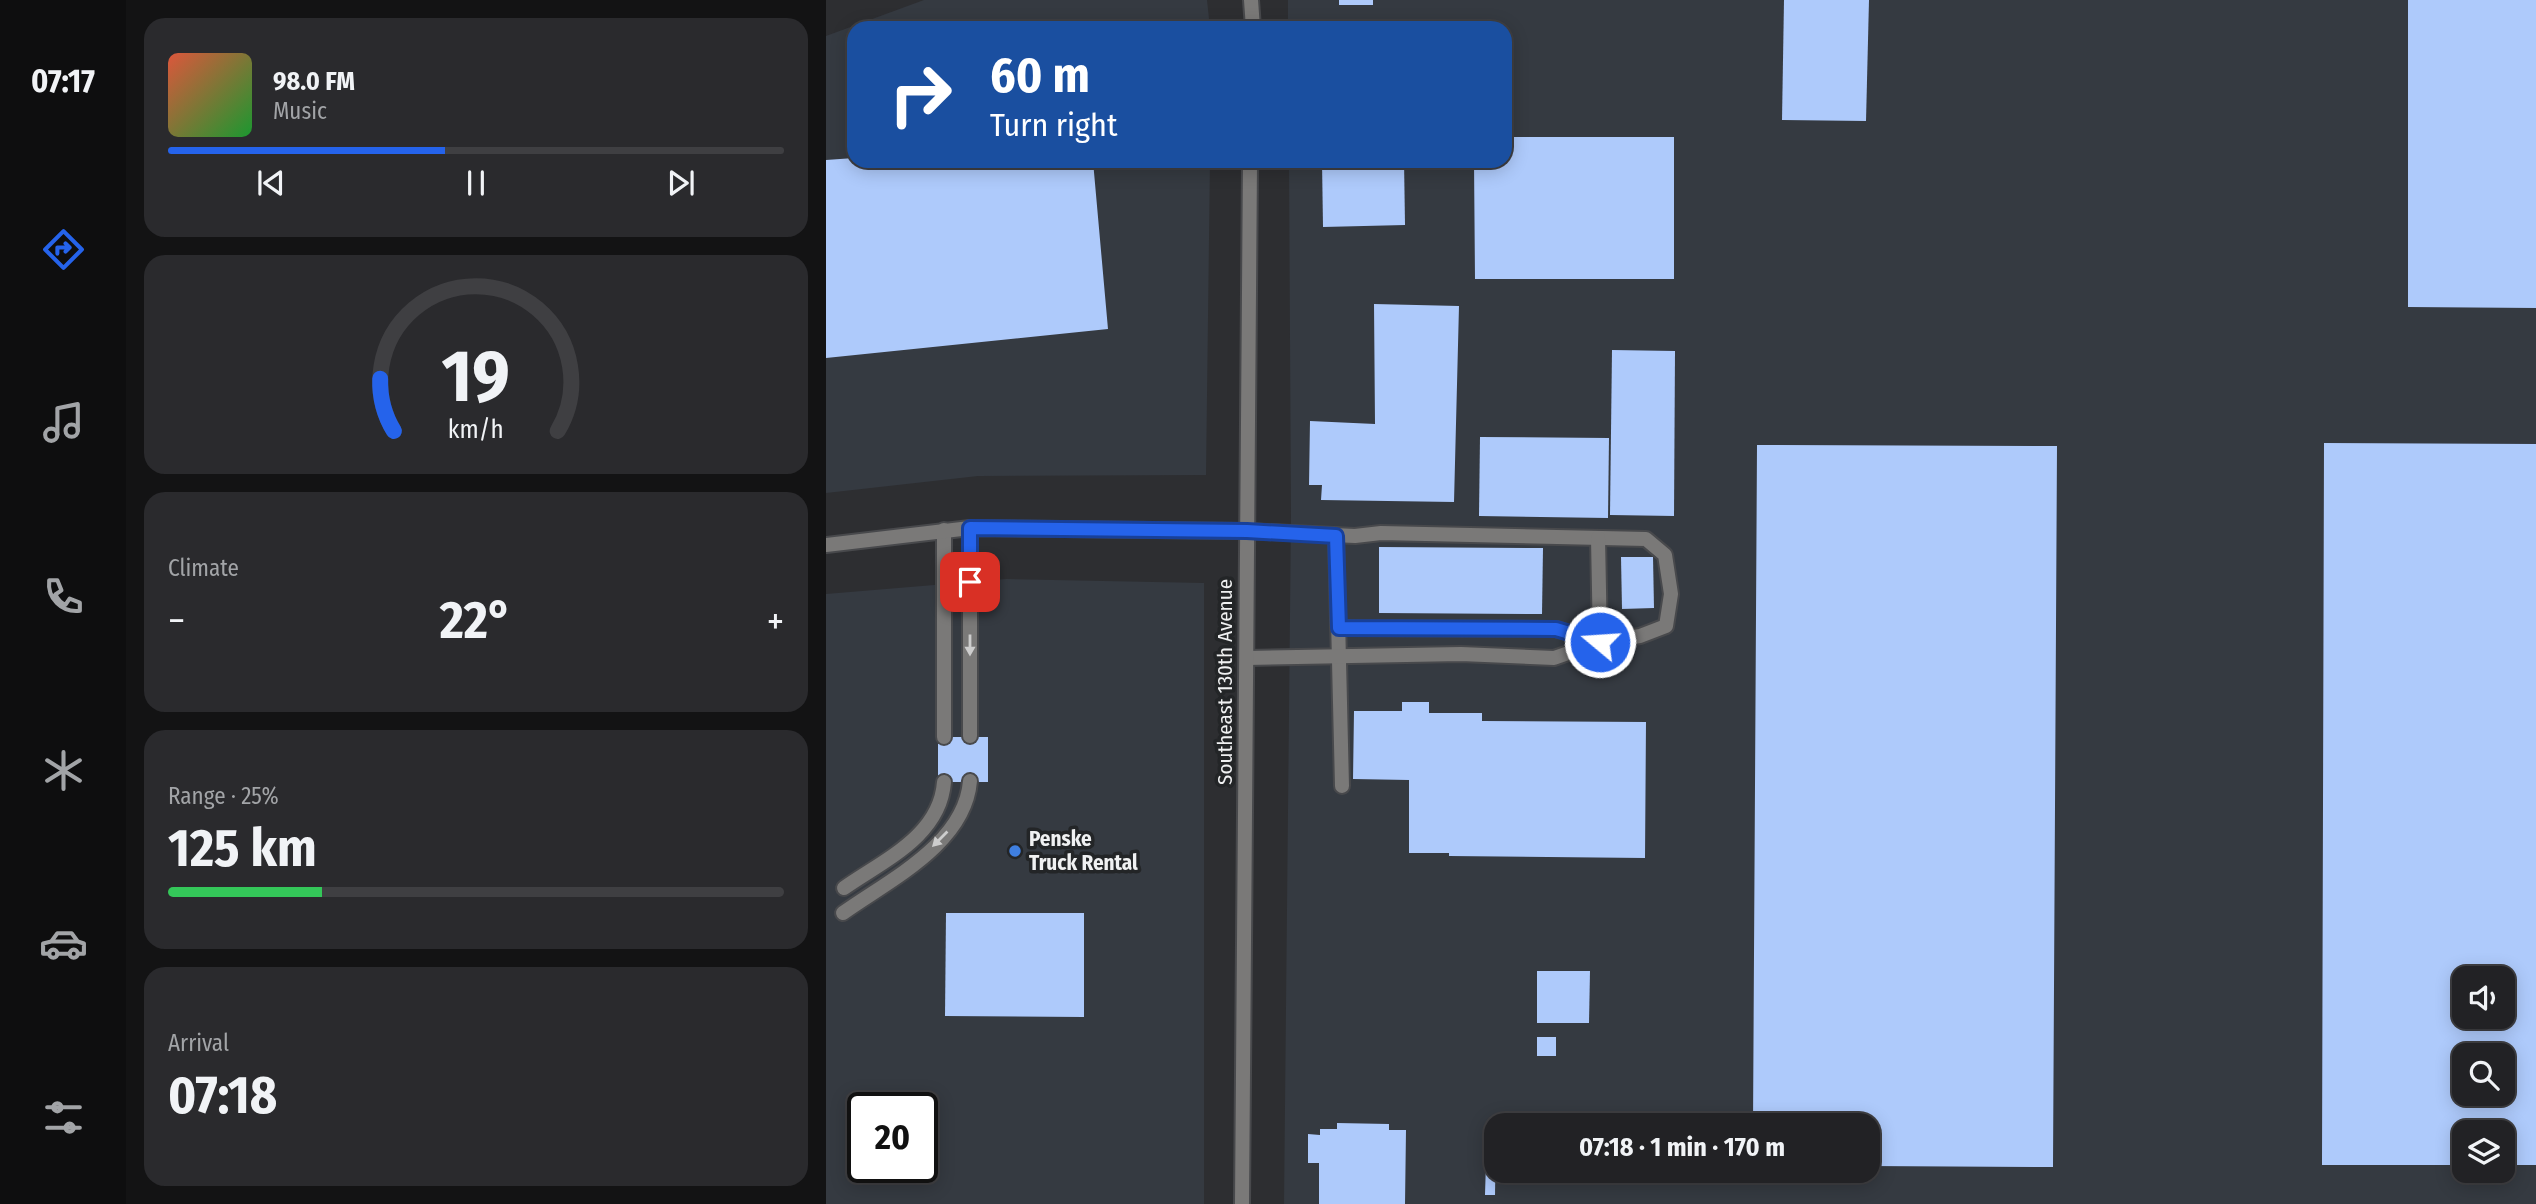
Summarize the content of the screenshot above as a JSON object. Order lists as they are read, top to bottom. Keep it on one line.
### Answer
{"streets":{"street":["Southeast 130th Avenue"]},"places":["Penske Truck Rental"],"page":{"tabs":"07:17","turn":["60 m","Turn right"],"song":["98.0 FM","Music"],"tile":["Climate",["Range · 25%","125 km"],["Arrival","07:18"]],"heat":["−","22°","+"],"limit":"20","trip":"07:18 · 1 min · 170 m","gauge":["19","km/h"]}}
